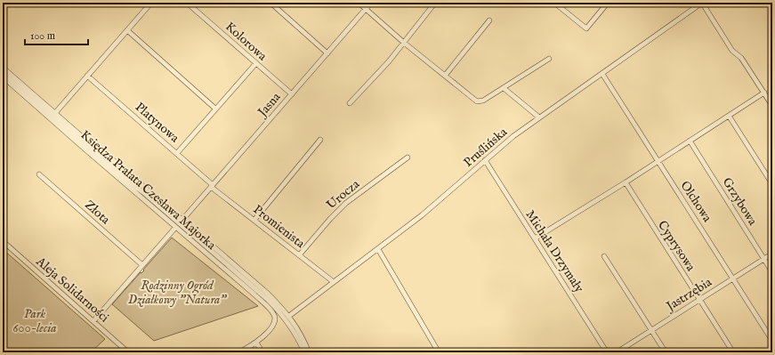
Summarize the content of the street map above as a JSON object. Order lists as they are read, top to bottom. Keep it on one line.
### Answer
{"streets":{"street":["Kolorowa","Jasna","Platynowa","Pruślińska","Księdza Prałata Czesława Majorka","Urocza","Olchowa","Grzybowa","Złota","Promienista","Cyprysowa","Michała Drzymały","Aleja Solidarności","Jastrzębia"]},"crossings":[["Kolorowa","Jasna"],["Jasna","Platynowa"],["Jasna","Księdza Prałata Czesława Majorka"],["Jasna","Promienista"],["Platynowa","Promienista"],["Pruślińska","Księdza Prałata Czesława Majorka"],["Pruślińska","Olchowa"],["Pruślińska","Promienista"],["Pruślińska","Michała Drzymały"],["Urocza","Promienista"],["Olchowa","Jastrzębia"],["Grzybowa","Jastrzębia"],["Cyprysowa","Jastrzębia"]],"parks":["Rodzinny Ogród Działkowy \"Natura\"","Park 600-lecia"],"scale_bar":"100 m"}
